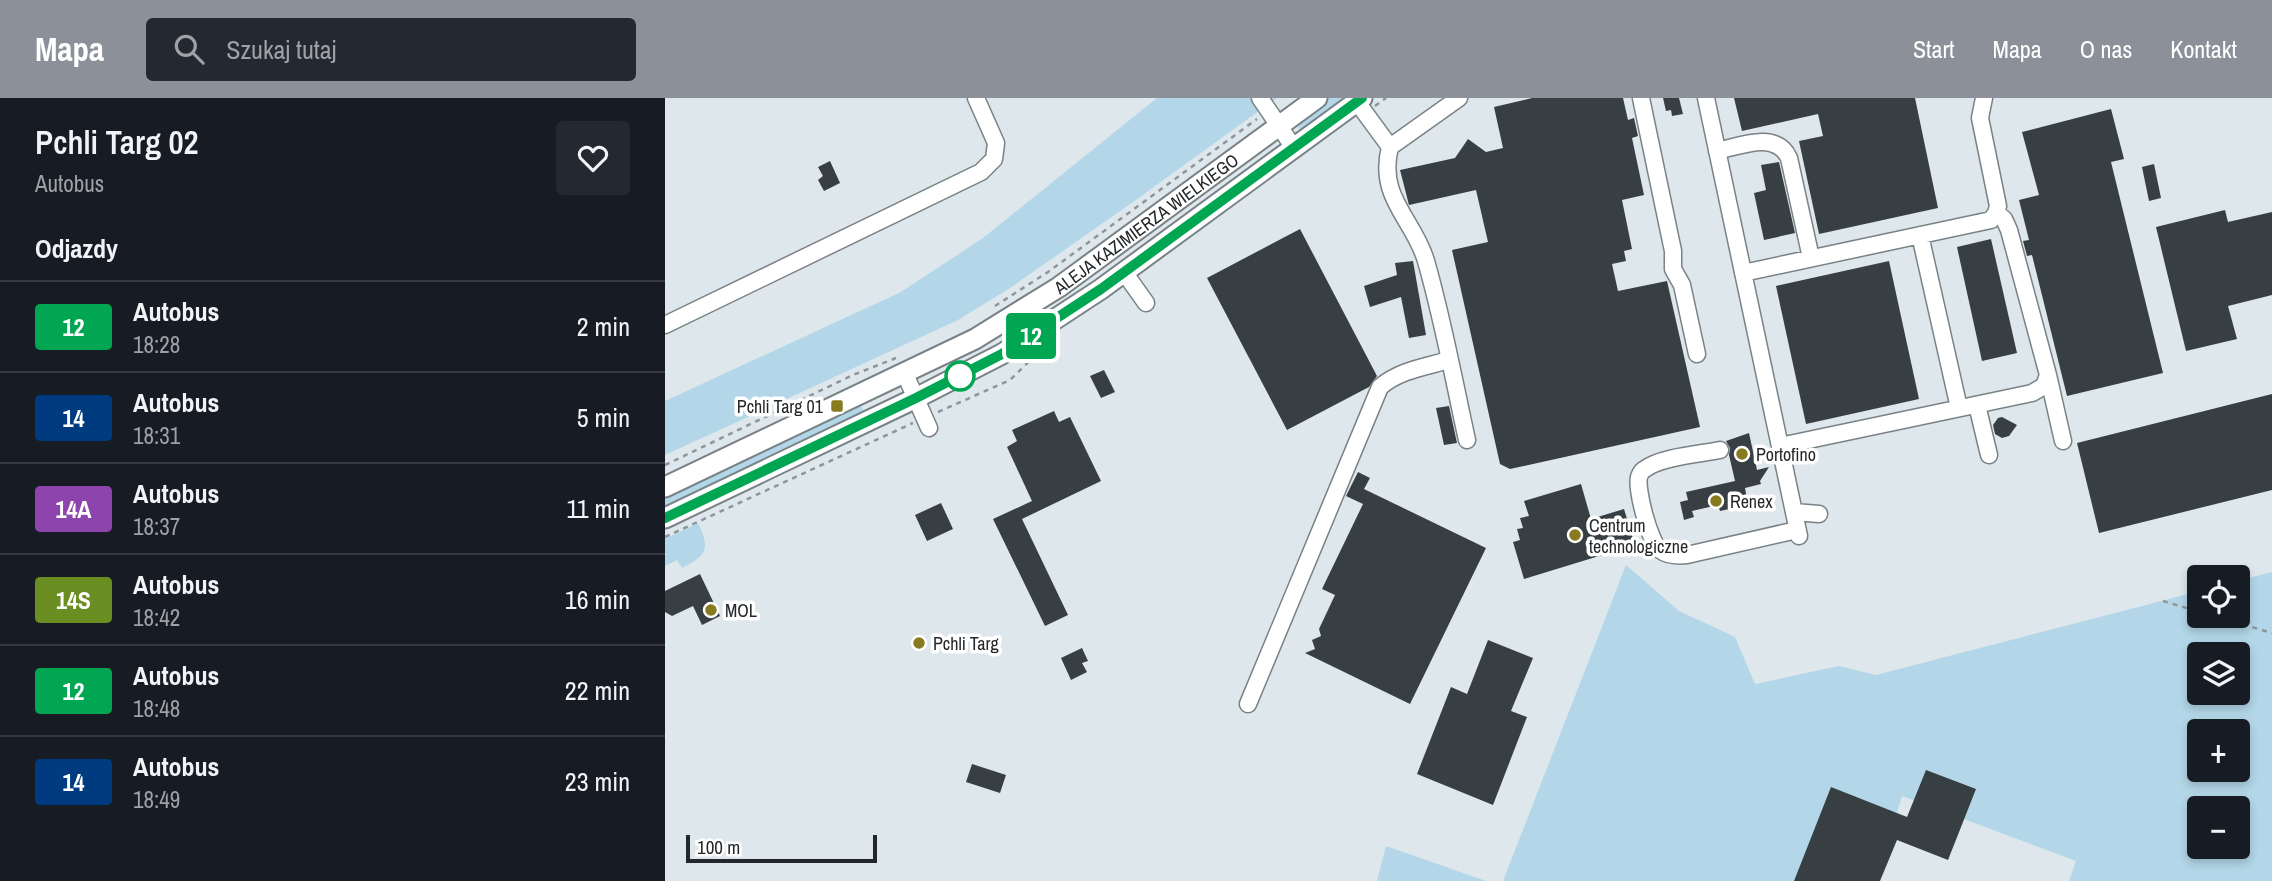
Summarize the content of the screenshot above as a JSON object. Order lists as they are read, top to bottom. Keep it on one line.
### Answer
{"streets":{"main road":["ALEJA KAZIMIERZA WIELKIEGO"]},"places":{"transit":["Pchli Targ 01"],"other":["Portofino","Renex","Centrum technologiczne","MOL","Pchli Targ"]},"lines":["bus line 12"],"scale_bar":"100 m","page":{"header":"Mapa","search":"Szukaj tutaj","nav":["Start","Mapa","O nas","Kontakt"],"heading":[["Pchli Targ 02","Autobus"],"Odjazdy"],"on_map":"12","list":[{"mark":"12","name":"Autobus","note":"18:28","value":"2 min"},{"mark":"14","name":"Autobus","note":"18:31","value":"5 min"},{"mark":"14A","name":"Autobus","note":"18:37","value":"11 min"},{"mark":"14S","name":"Autobus","note":"18:42","value":"16 min"},{"mark":"12","name":"Autobus","note":"18:48","value":"22 min"},{"mark":"14","name":"Autobus","note":"18:49","value":"23 min"}],"map_buttons":["+","−"],"scale":"100 m"}}
